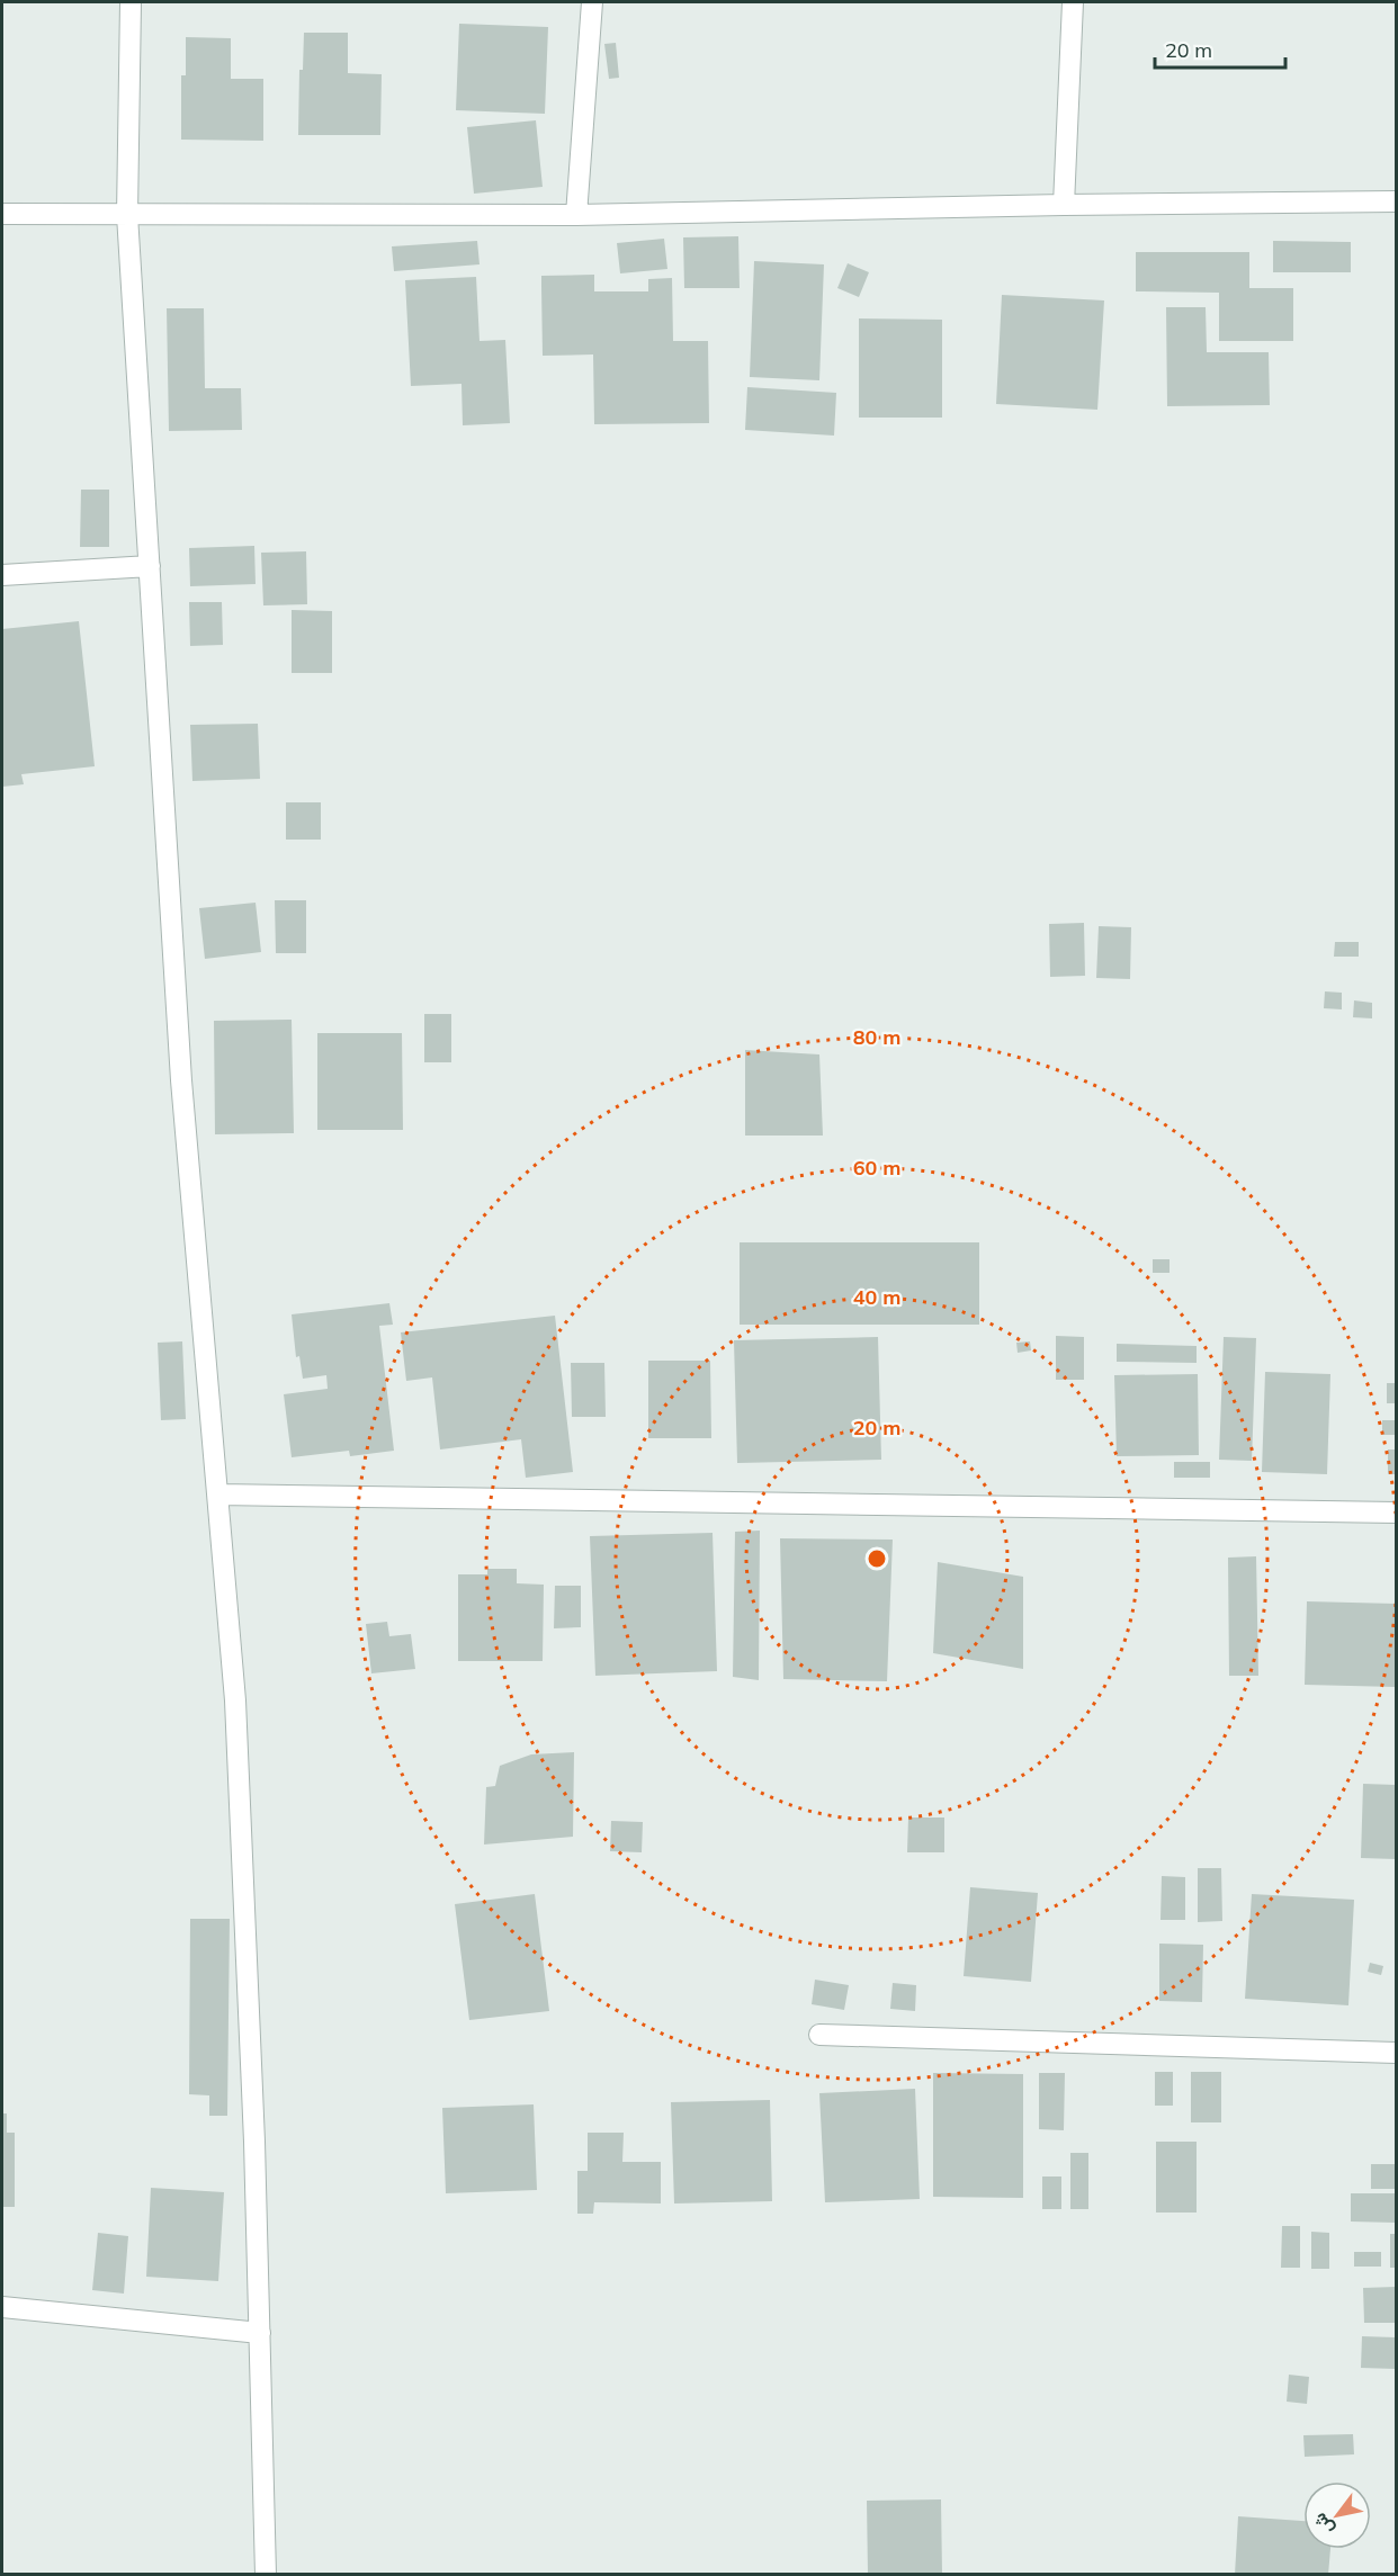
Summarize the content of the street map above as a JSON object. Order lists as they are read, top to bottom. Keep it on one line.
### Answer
{"scale_bar":"20 m","north":"bottom left","rings":["80 m","60 m","40 m","20 m"]}
